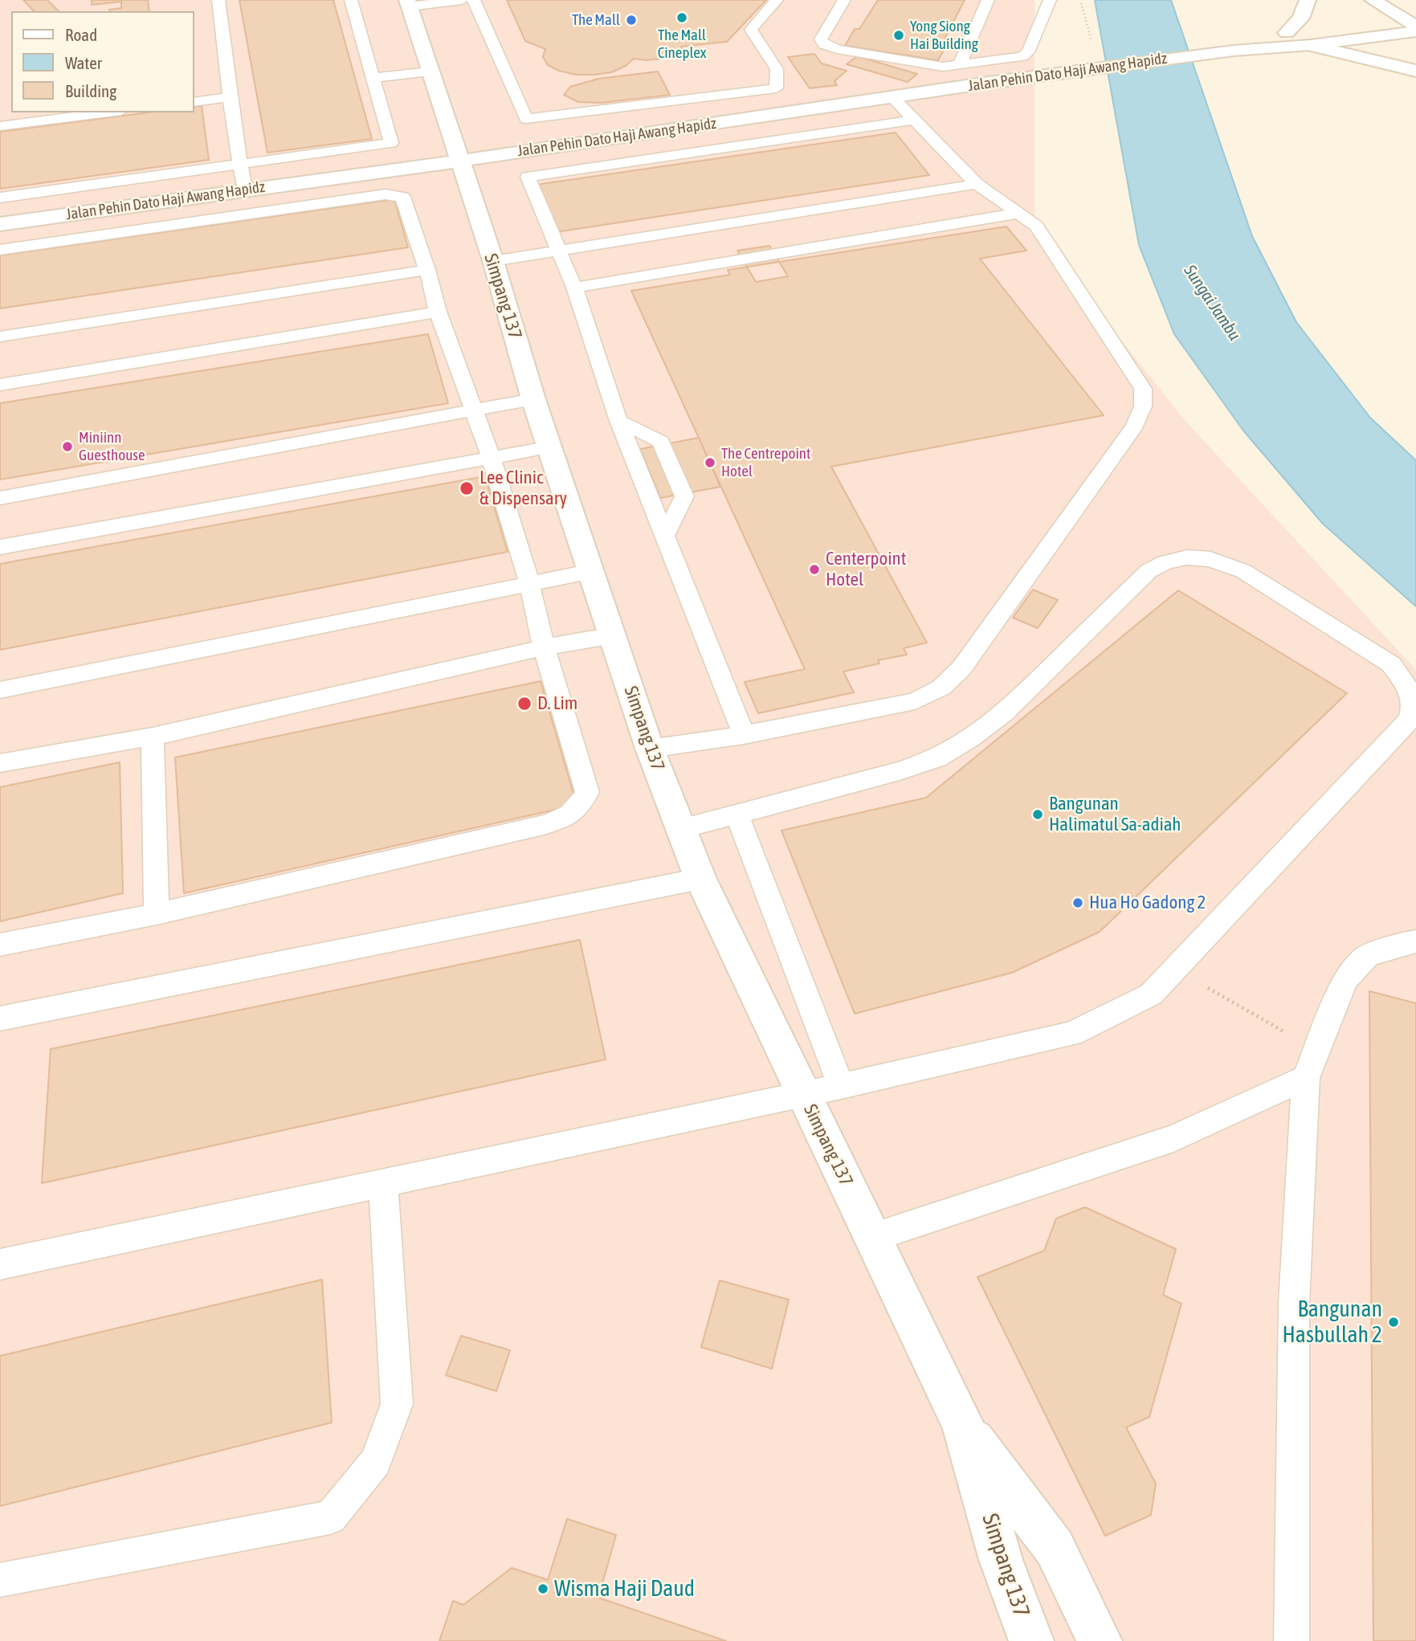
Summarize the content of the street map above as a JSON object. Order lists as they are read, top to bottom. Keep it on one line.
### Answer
{"streets":{"street":["Jalan Pehin Dato Haji Awang Hapidz","Simpang 137"]},"crossings":[["Jalan Pehin Dato Haji Awang Hapidz","Simpang 137"]],"water":["Sungai Jambu"],"places":["The Mall Cineplex","The Mall","Yong Siong Hai Building","Miniinn Guesthouse","The Centrepoint Hotel","Lee Clinic & Dispensary","Centerpoint Hotel","D. Lim","Bangunan Halimatul Sa-adiah","Hua Ho Gadong 2","Bangunan Hasbullah 2","Wisma Haji Daud"],"legend":["Road","Water","Building"]}
